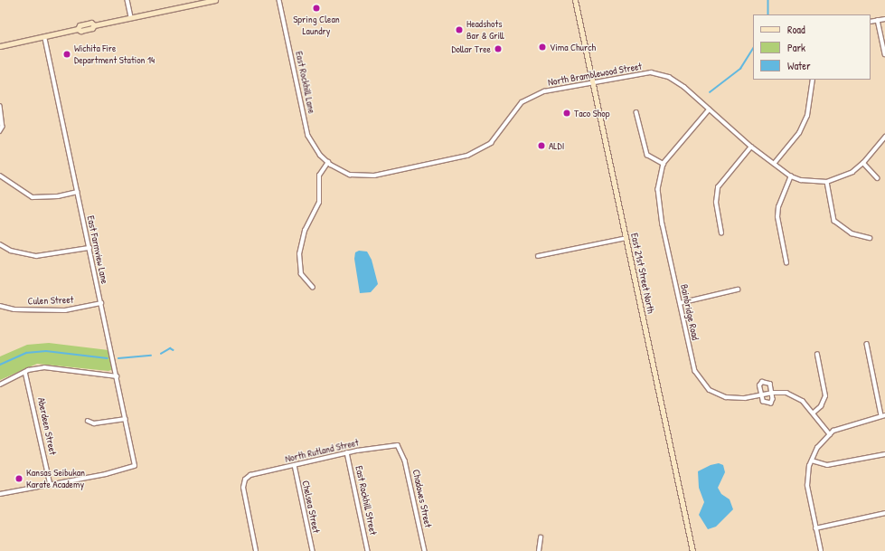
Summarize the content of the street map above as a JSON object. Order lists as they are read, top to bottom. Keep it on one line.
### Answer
{"streets":{"main road":["East 21st Street North"],"street":["North Bramblewood Street","East Rockhill Lane","East Farmview Lane","Culen Street","Bainbridge Road","Aberdeen Street","North Rutland Street","Chadowes Street","East Rockhill Street","Chelsea Street"]},"crossings":[["North Bramblewood Street","East Rockhill Lane"],["North Bramblewood Street","East 21st Street North"],["North Bramblewood Street","Bainbridge Road"],["East Farmview Lane","Culen Street"],["East Farmview Lane","Aberdeen Street"],["North Rutland Street","Chadowes Street"],["North Rutland Street","East Rockhill Street"],["North Rutland Street","Chelsea Street"]],"places":["Spring Clean Laundry","Headshots Bar & Grill","Vima Church","Dollar Tree","Wichita Fire Department Station 14","Taco Shop","ALDI","Kansas Seibukan Karate Academy"],"legend":["Road","Park","Water"]}
